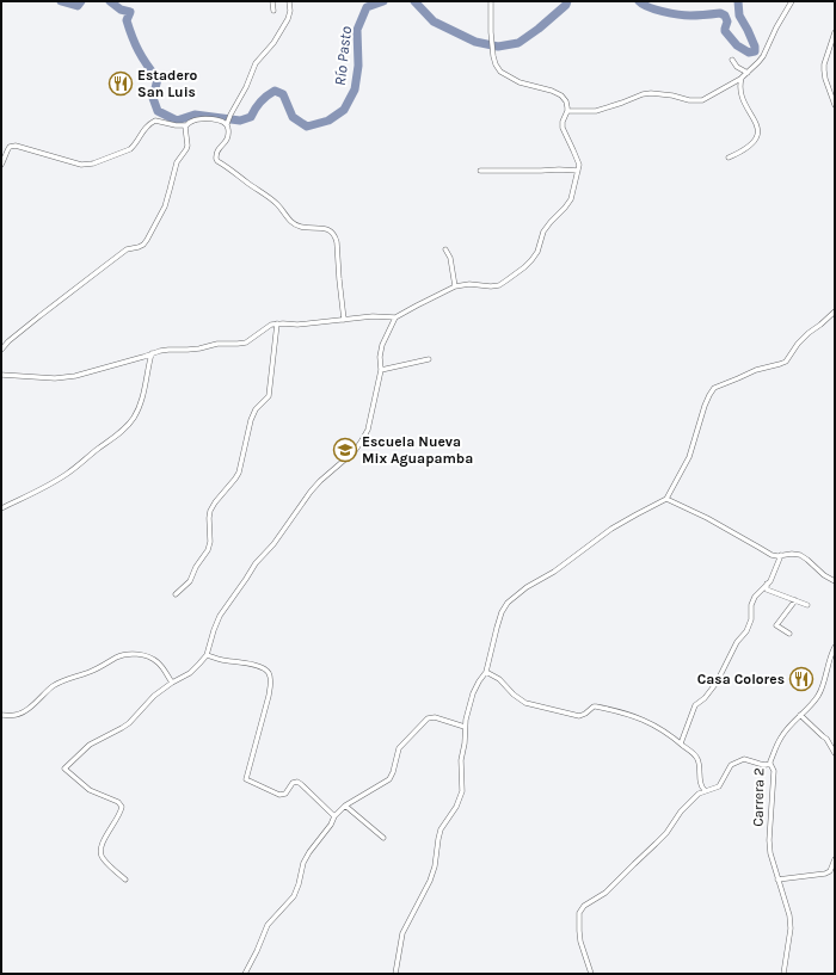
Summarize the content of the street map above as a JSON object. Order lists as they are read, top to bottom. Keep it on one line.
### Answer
{"streets":{"street":["Carrera 2"]},"water":["Río Pasto"],"places":{"restaurant":["Estadero San Luis","Casa Colores"],"school or university":["Escuela Nueva Mix Aguapamba"]}}
